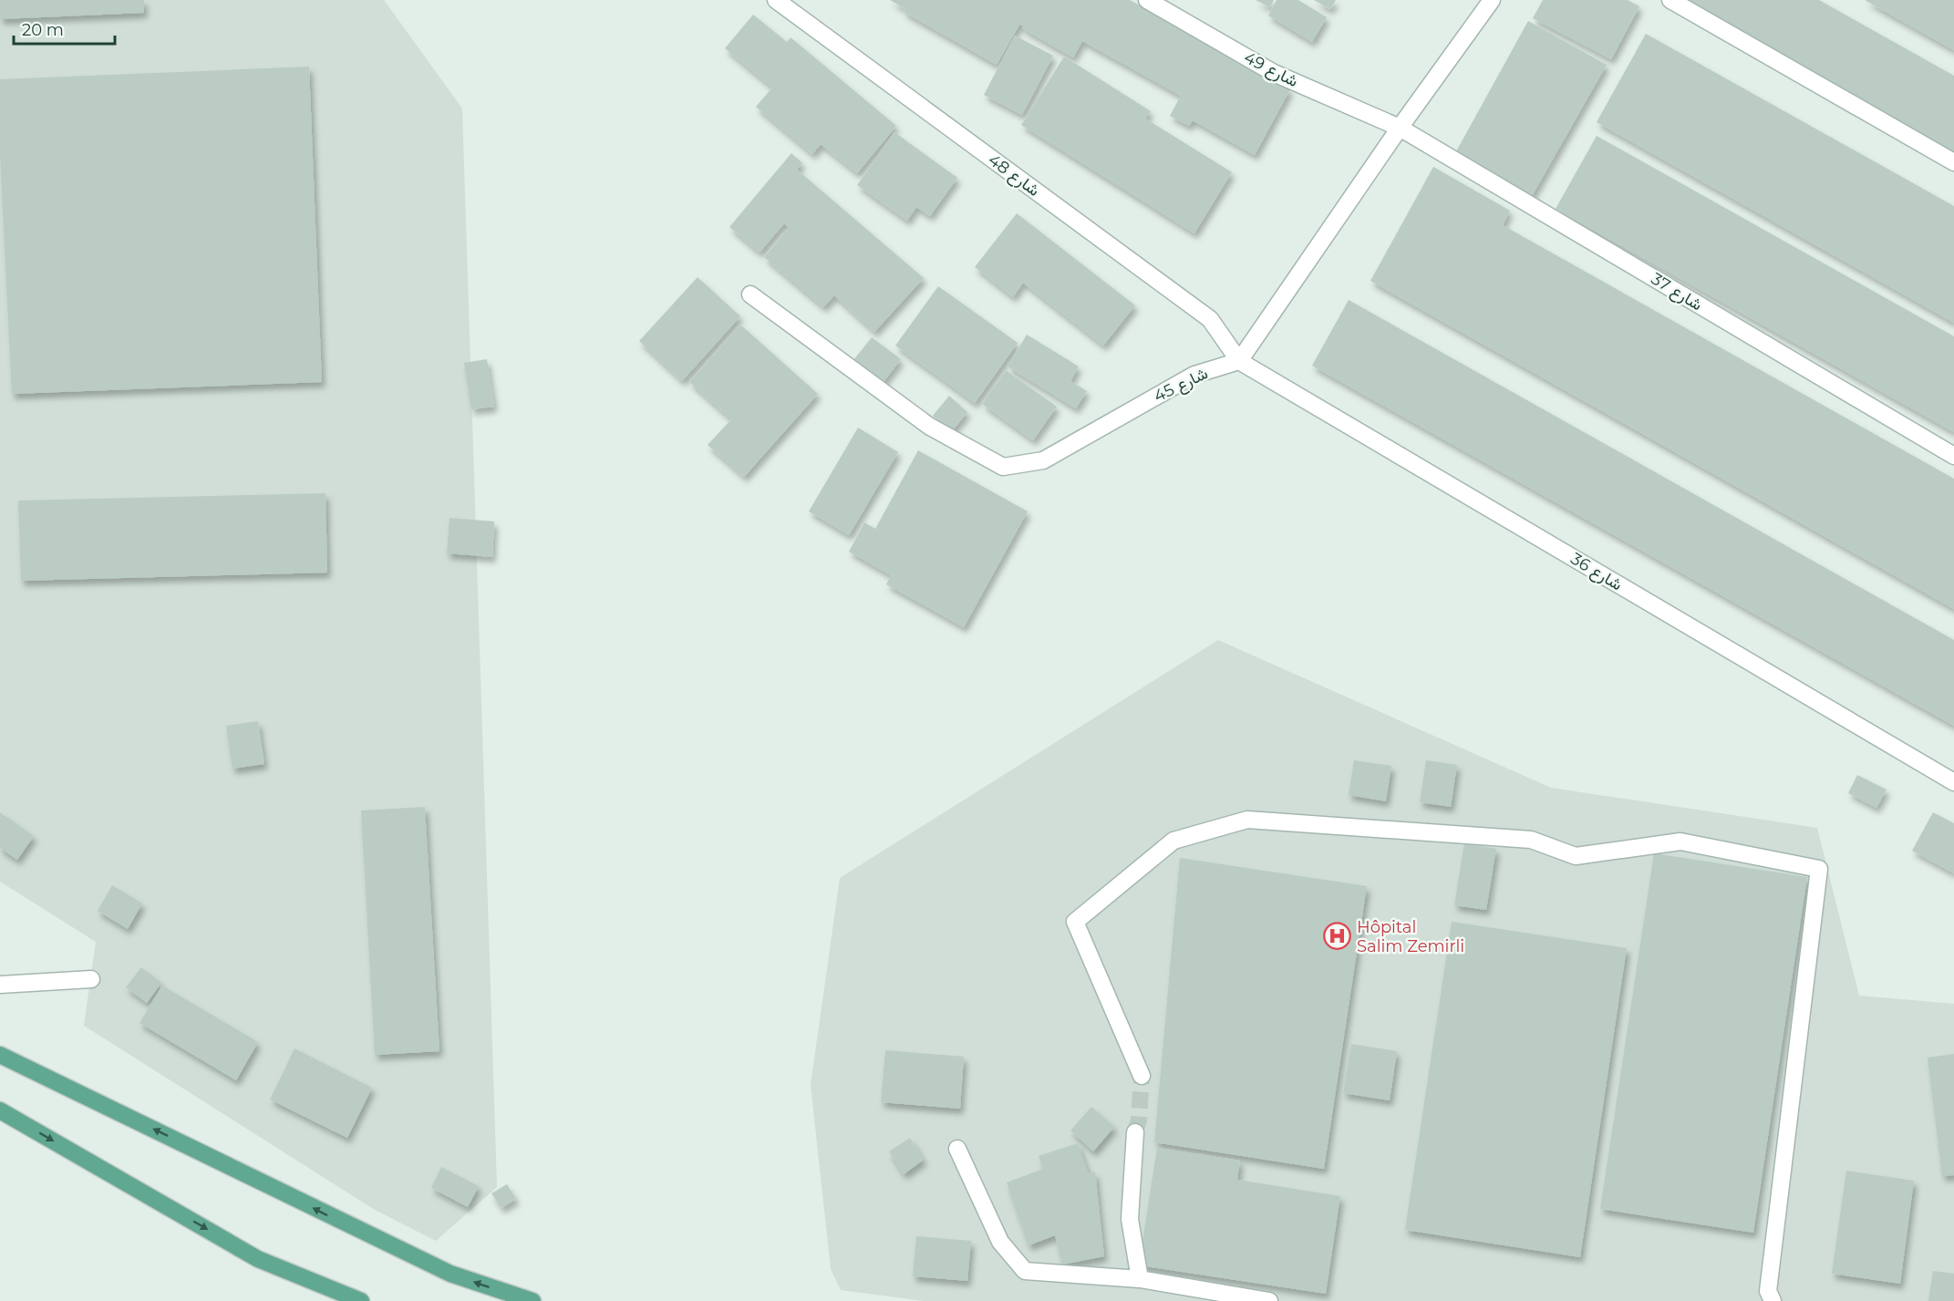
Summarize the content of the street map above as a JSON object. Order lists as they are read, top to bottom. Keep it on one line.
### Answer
{"streets":{"street":["شارع 49","شارع 48","شارع 37","شارع 45","شارع 36"]},"crossings":[["شارع 49","شارع 37"],["شارع 48","شارع 45"],["شارع 48","شارع 36"],["شارع 45","شارع 36"]],"places":{"hospital":["Hôpital Salim Zemirli"]},"scale_bar":"20 m"}
